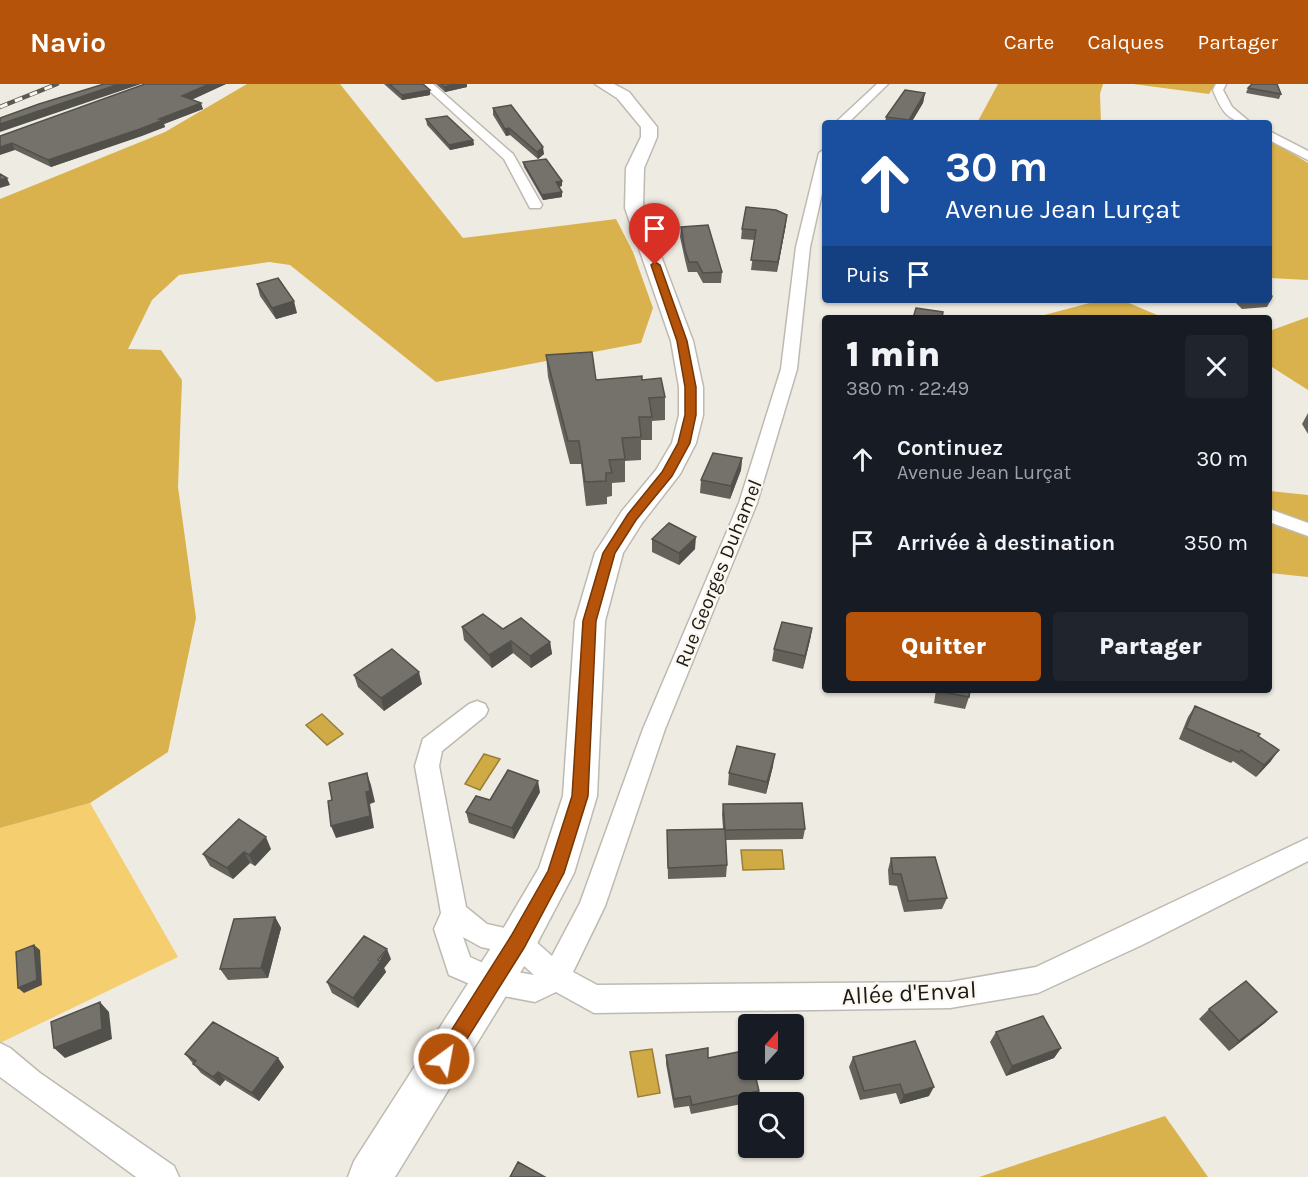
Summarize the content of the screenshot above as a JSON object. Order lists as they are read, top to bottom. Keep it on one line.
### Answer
{"streets":{"street":["Rue Georges Duhamel","Allée d'Enval"]},"crossings":[["Rue Georges Duhamel","Allée d'Enval"]],"north":"top","page":{"header":"Navio","nav":["Carte","Calques","Partager"],"turn":["30 m","Avenue Jean Lurçat"],"then":"Puis","heading":["1 min","380 m · 22:49"],"list":[{"name":"Continuez","note":"Avenue Jean Lurçat","value":"30 m"},{"name":"Arrivée à destination","value":"350 m"}],"buttons":["Quitter","Partager"]}}
